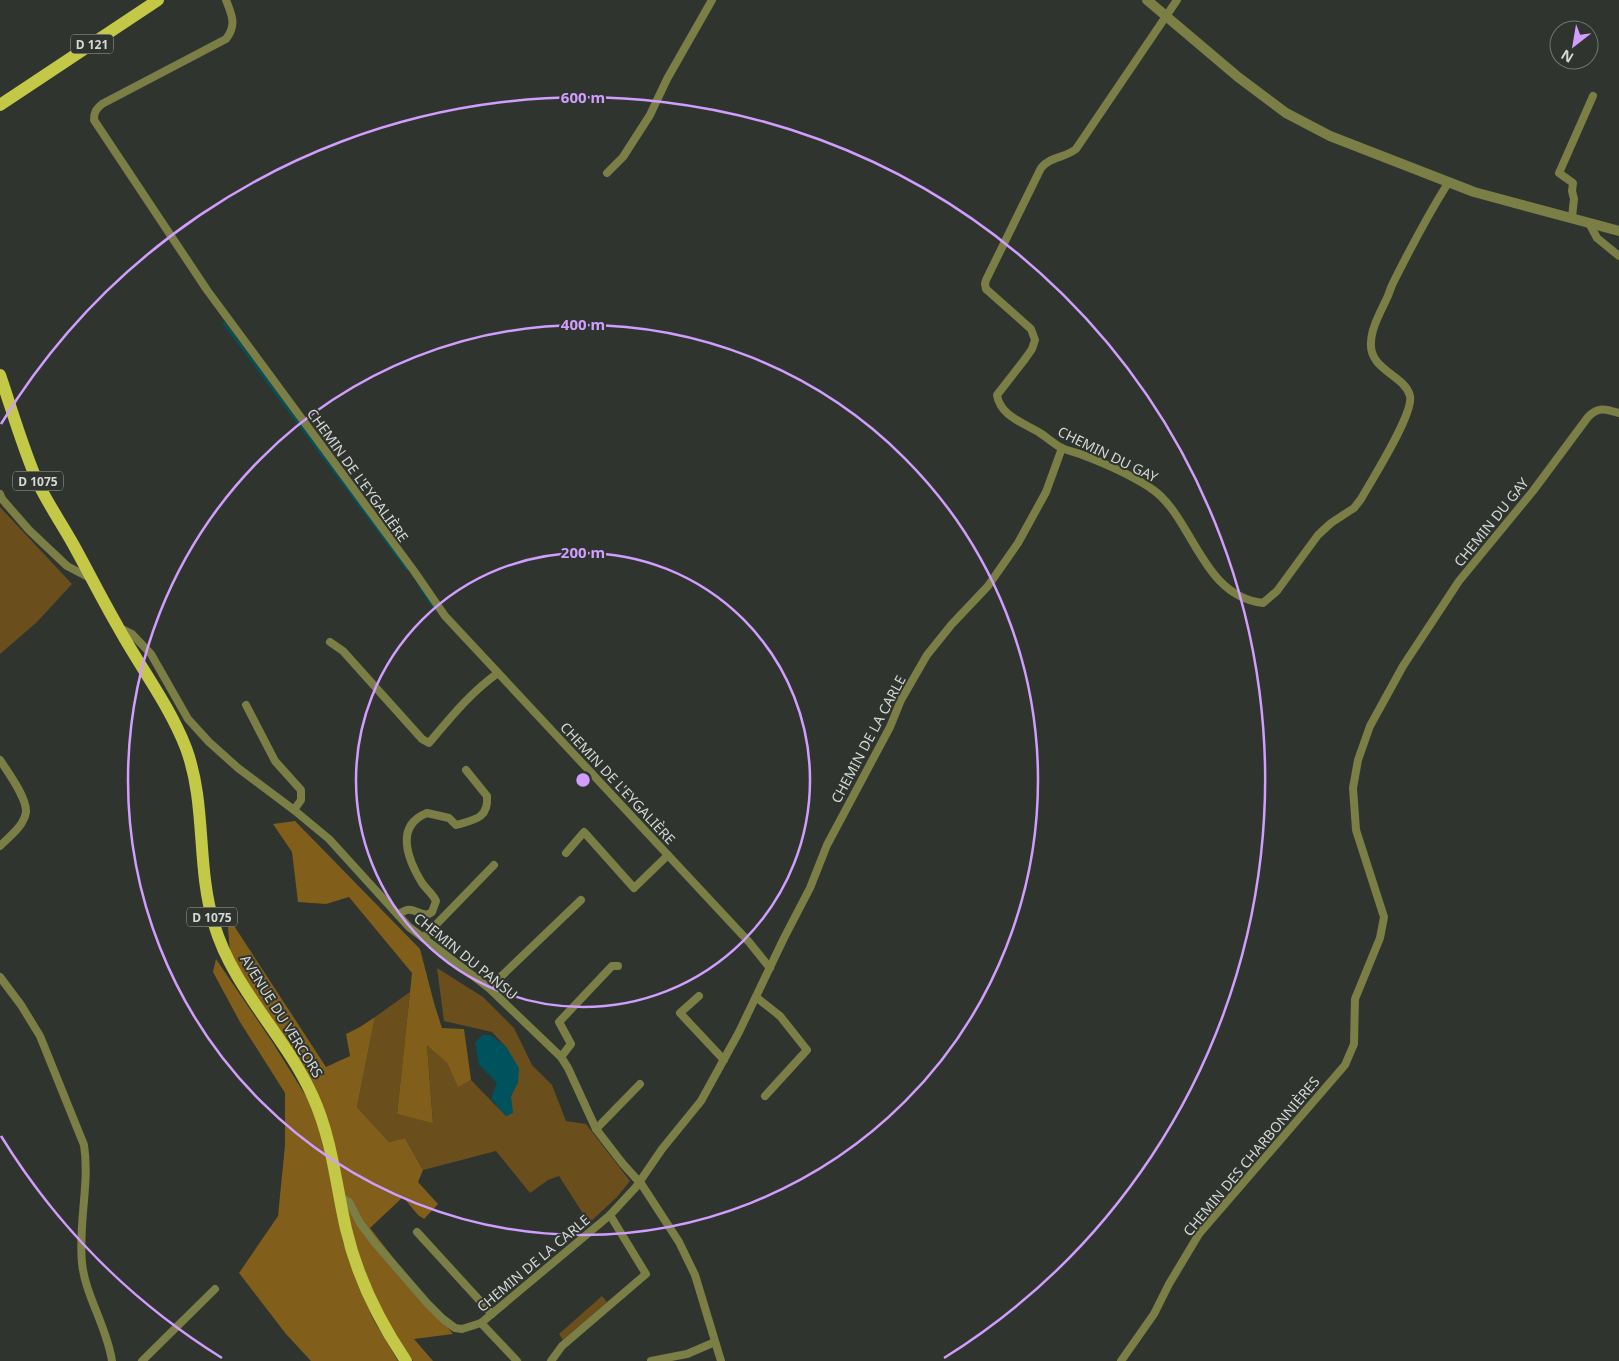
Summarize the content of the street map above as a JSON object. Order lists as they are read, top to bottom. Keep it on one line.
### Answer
{"streets":{"main road":["D 121","D 1075","AVENUE DU VERCORS"],"street":["CHEMIN DU GAY","CHEMIN DE L'EYGALIÈRE","CHEMIN DE LA CARLE","CHEMIN DU PANSU","CHEMIN DES CHARBONNIÈRES"]},"crossings":[["CHEMIN DU GAY","CHEMIN DE LA CARLE"],["CHEMIN DU GAY","CHEMIN DES CHARBONNIÈRES"],["CHEMIN DE L'EYGALIÈRE","CHEMIN DE LA CARLE"],["D 1075","AVENUE DU VERCORS"],["CHEMIN DE LA CARLE","CHEMIN DU PANSU"],["CHEMIN DE LA CARLE","AVENUE DU VERCORS"],["CHEMIN DU PANSU","AVENUE DU VERCORS"]],"north":"bottom left","rings":["600 m","400 m","200 m"]}
